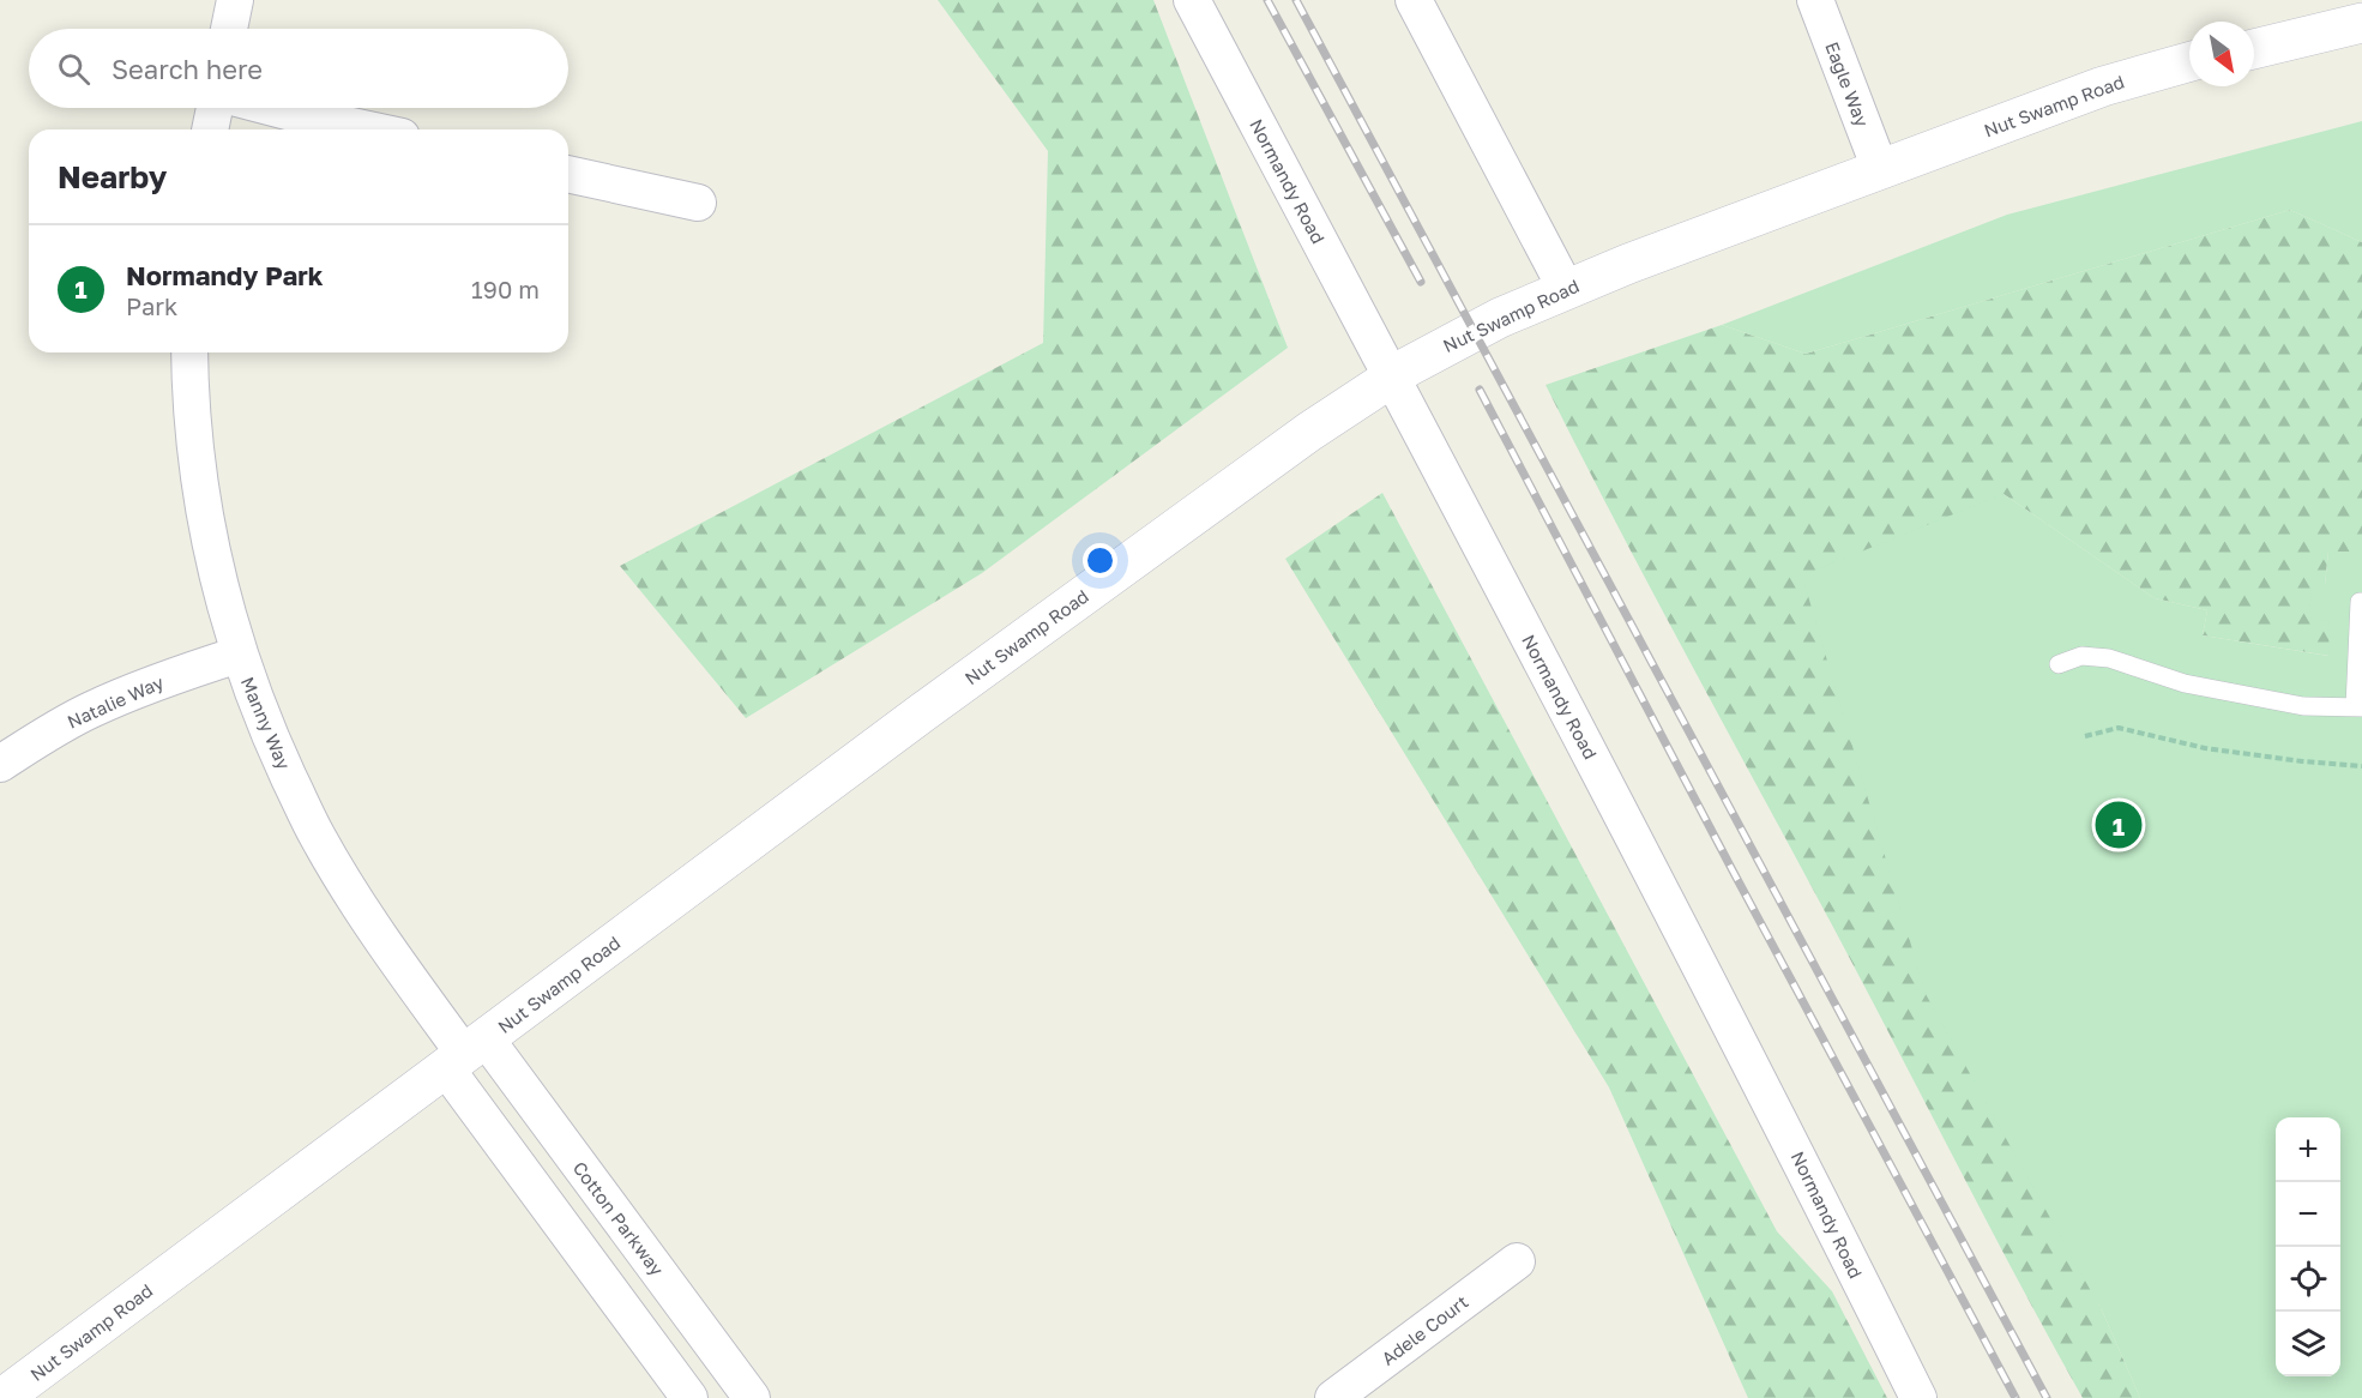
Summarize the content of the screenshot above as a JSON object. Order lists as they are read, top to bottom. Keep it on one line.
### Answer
{"streets":{"main road":["Nut Swamp Road"],"street":["Eagle Way","Normandy Road","Natalie Way","Manny Way","Cotton Parkway","Adele Court"]},"crossings":[["Eagle Way","Nut Swamp Road"],["Nut Swamp Road","Normandy Road"],["Nut Swamp Road","Manny Way"],["Nut Swamp Road","Cotton Parkway"],["Natalie Way","Manny Way"],["Manny Way","Cotton Parkway"]],"north":"bottom right","page":{"search":"Search here","heading":"Nearby","list":[{"mark":"1","name":"Normandy Park","note":"Park","value":"190 m"}],"pins":"1","map_buttons":["+","−"]}}
